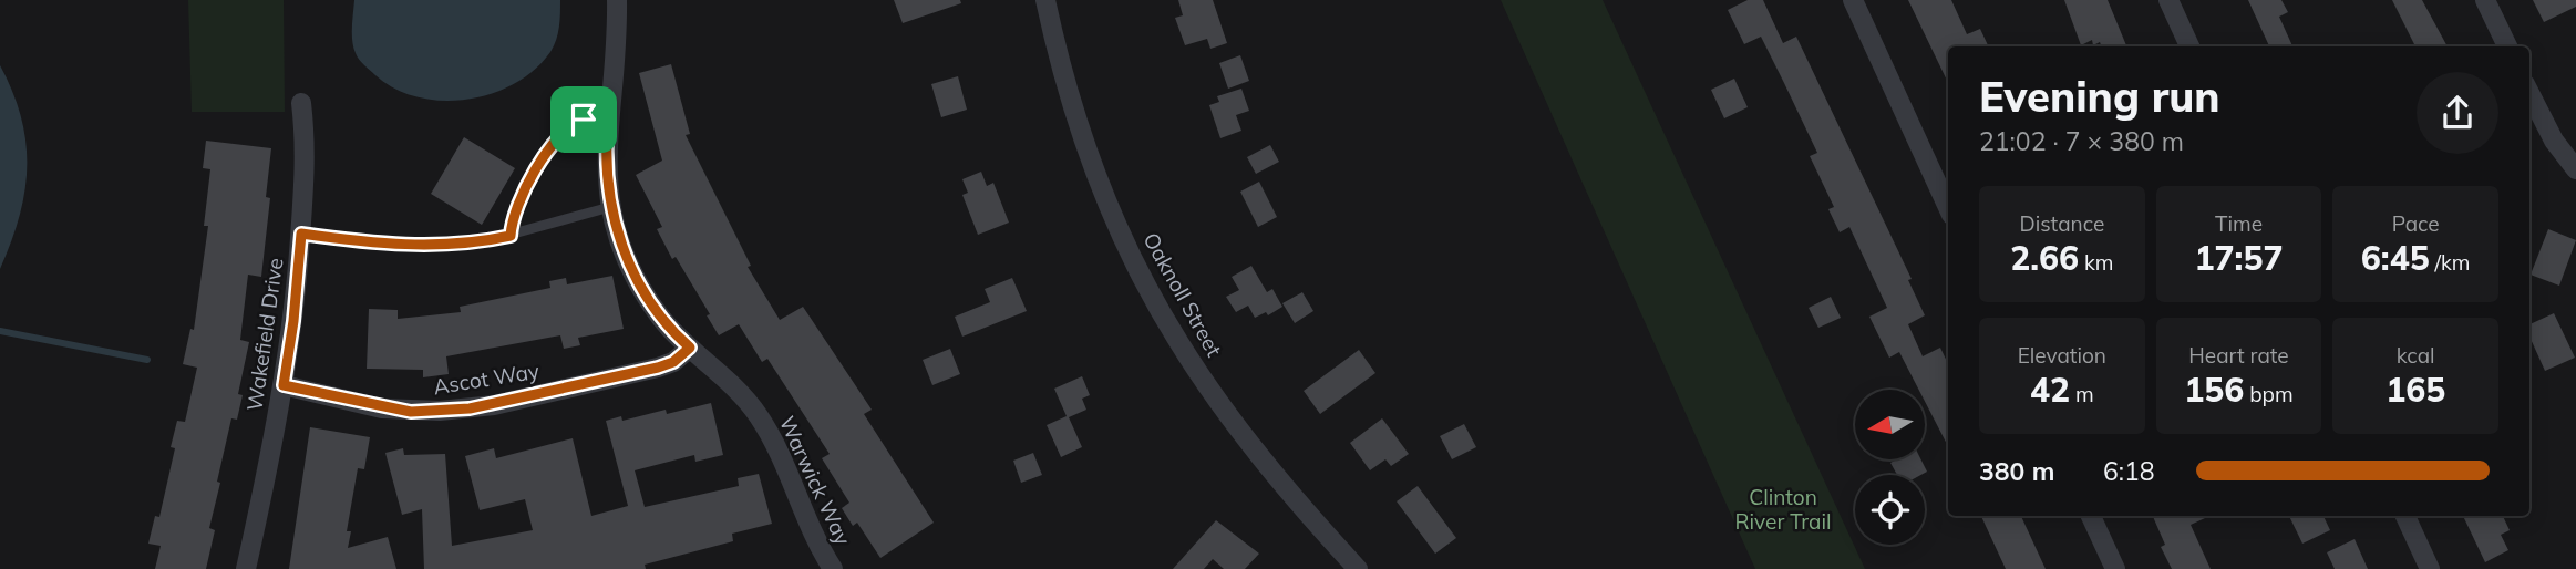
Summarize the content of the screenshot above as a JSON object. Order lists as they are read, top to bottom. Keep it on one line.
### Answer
{"streets":{"street":["Oaknoll Street","Wakefield Drive","Ascot Way","Warwick Way"]},"crossings":[["Wakefield Drive","Ascot Way"],["Ascot Way","Warwick Way"]],"parks":["Clinton River Trail"],"north":"left","page":{"heading":["Evening run","21:02 · 7 × 380 m"],"stats":[["Distance","2.66 km"],["Time","17:57"],["Pace","6:45 /km"],["Elevation","42 m"],["Heart rate","156 bpm"],["kcal","165"]],"list":[{"name":"380 m","note":"6:18"}]}}
